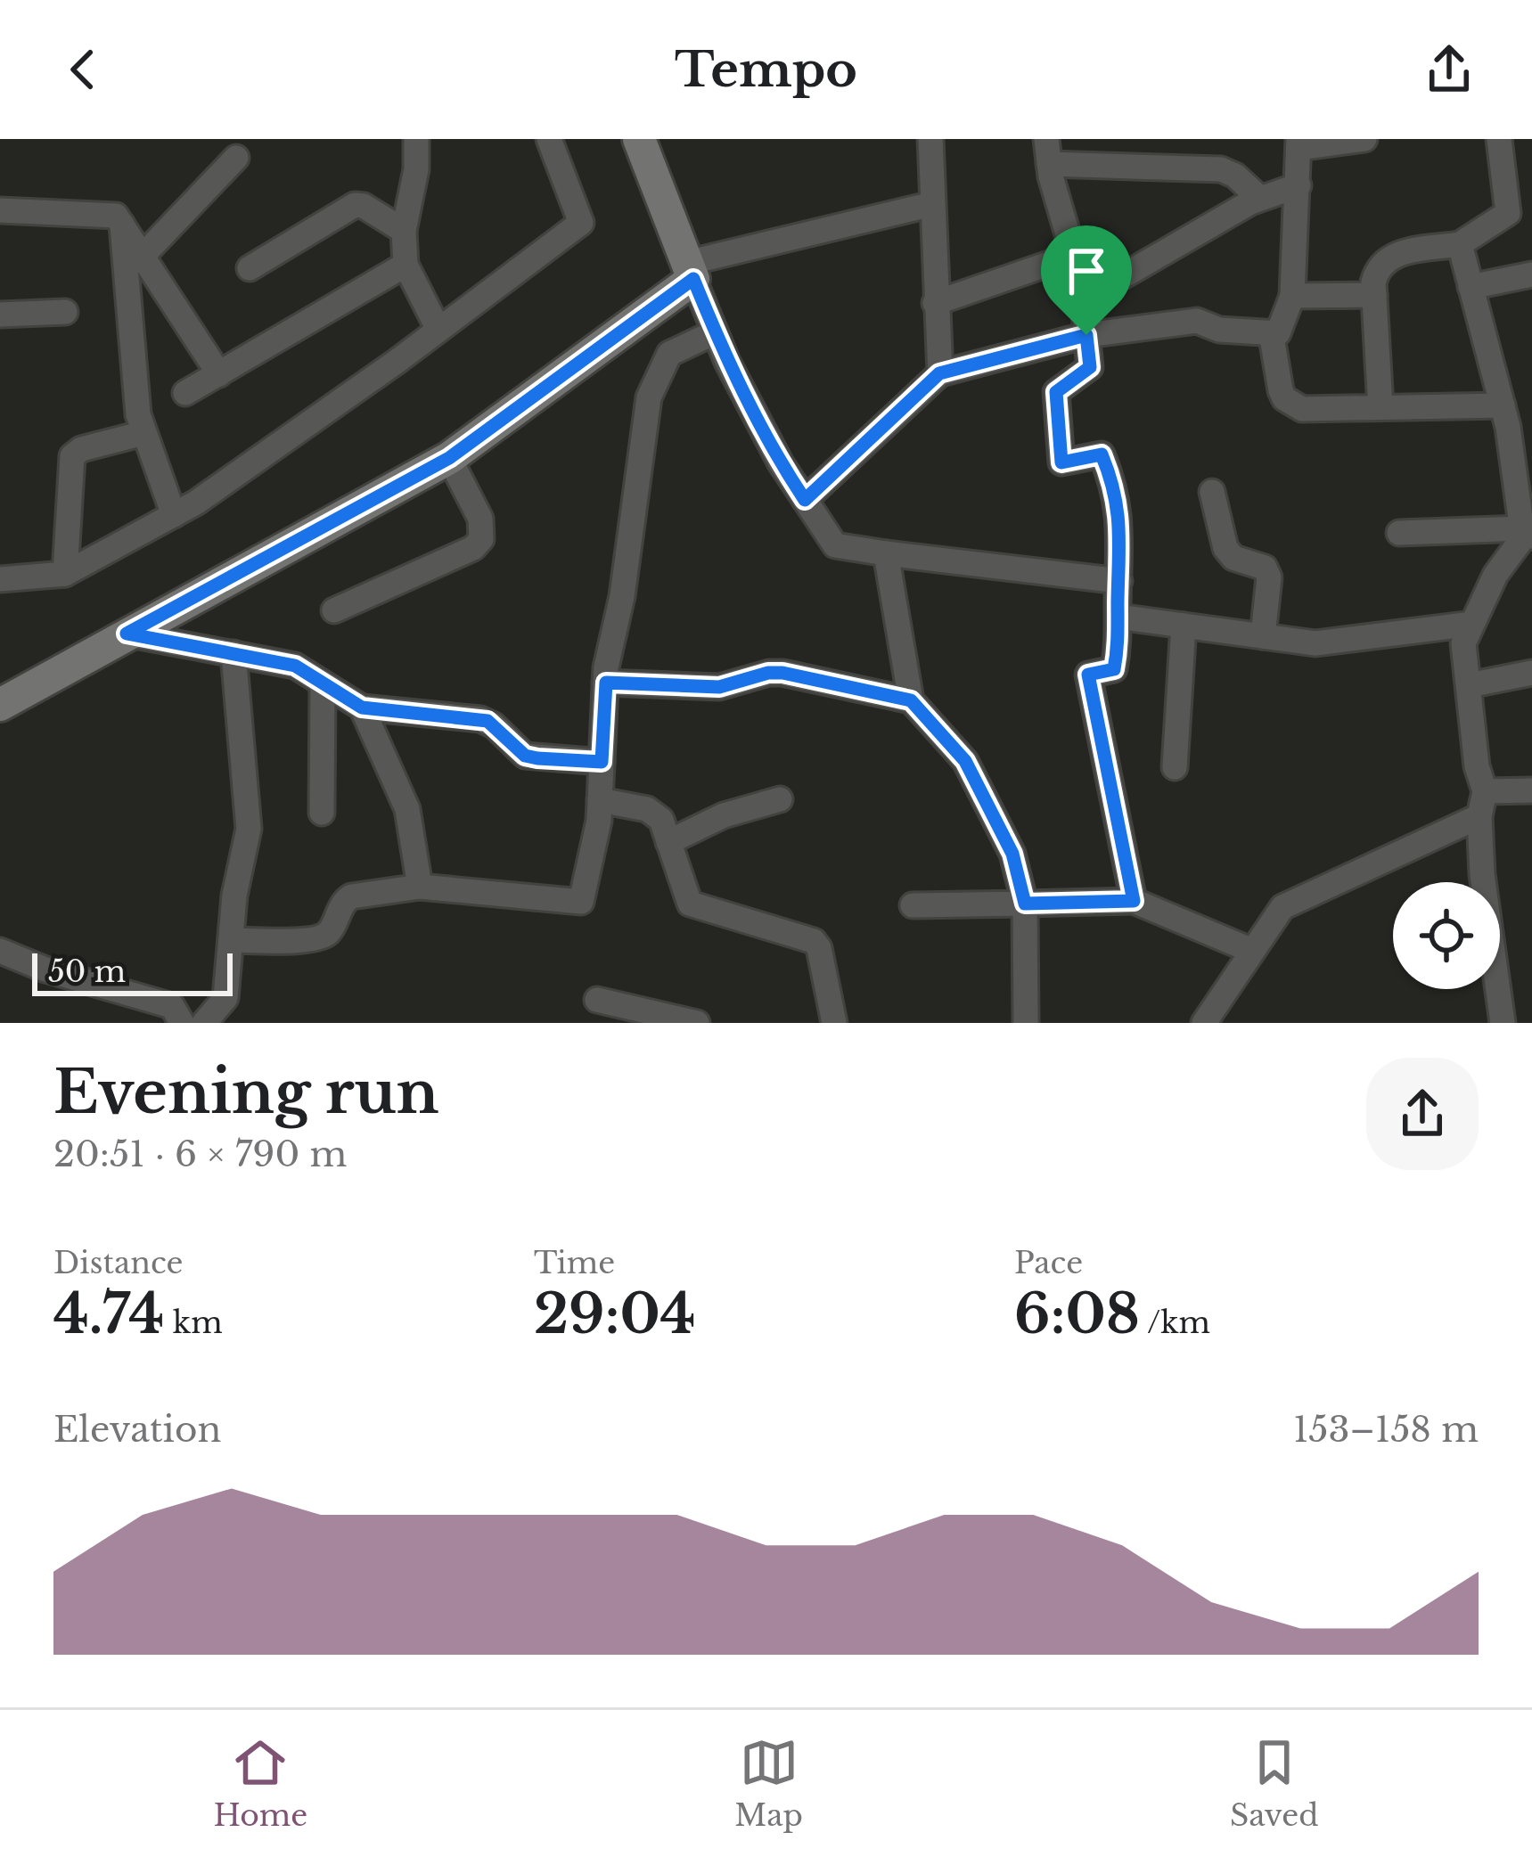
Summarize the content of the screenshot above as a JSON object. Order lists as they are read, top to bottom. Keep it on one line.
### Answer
{"scale_bar":"50 m","page":{"header":"Tempo","scale":"50 m","heading":["Evening run","20:51 · 6 × 790 m"],"stats":[["Distance","4.74 km"],["Time","29:04"],["Pace","6:08 /km"]],"chart":["Elevation","153–158 m"],"tabs":["Home","Map","Saved"]}}
